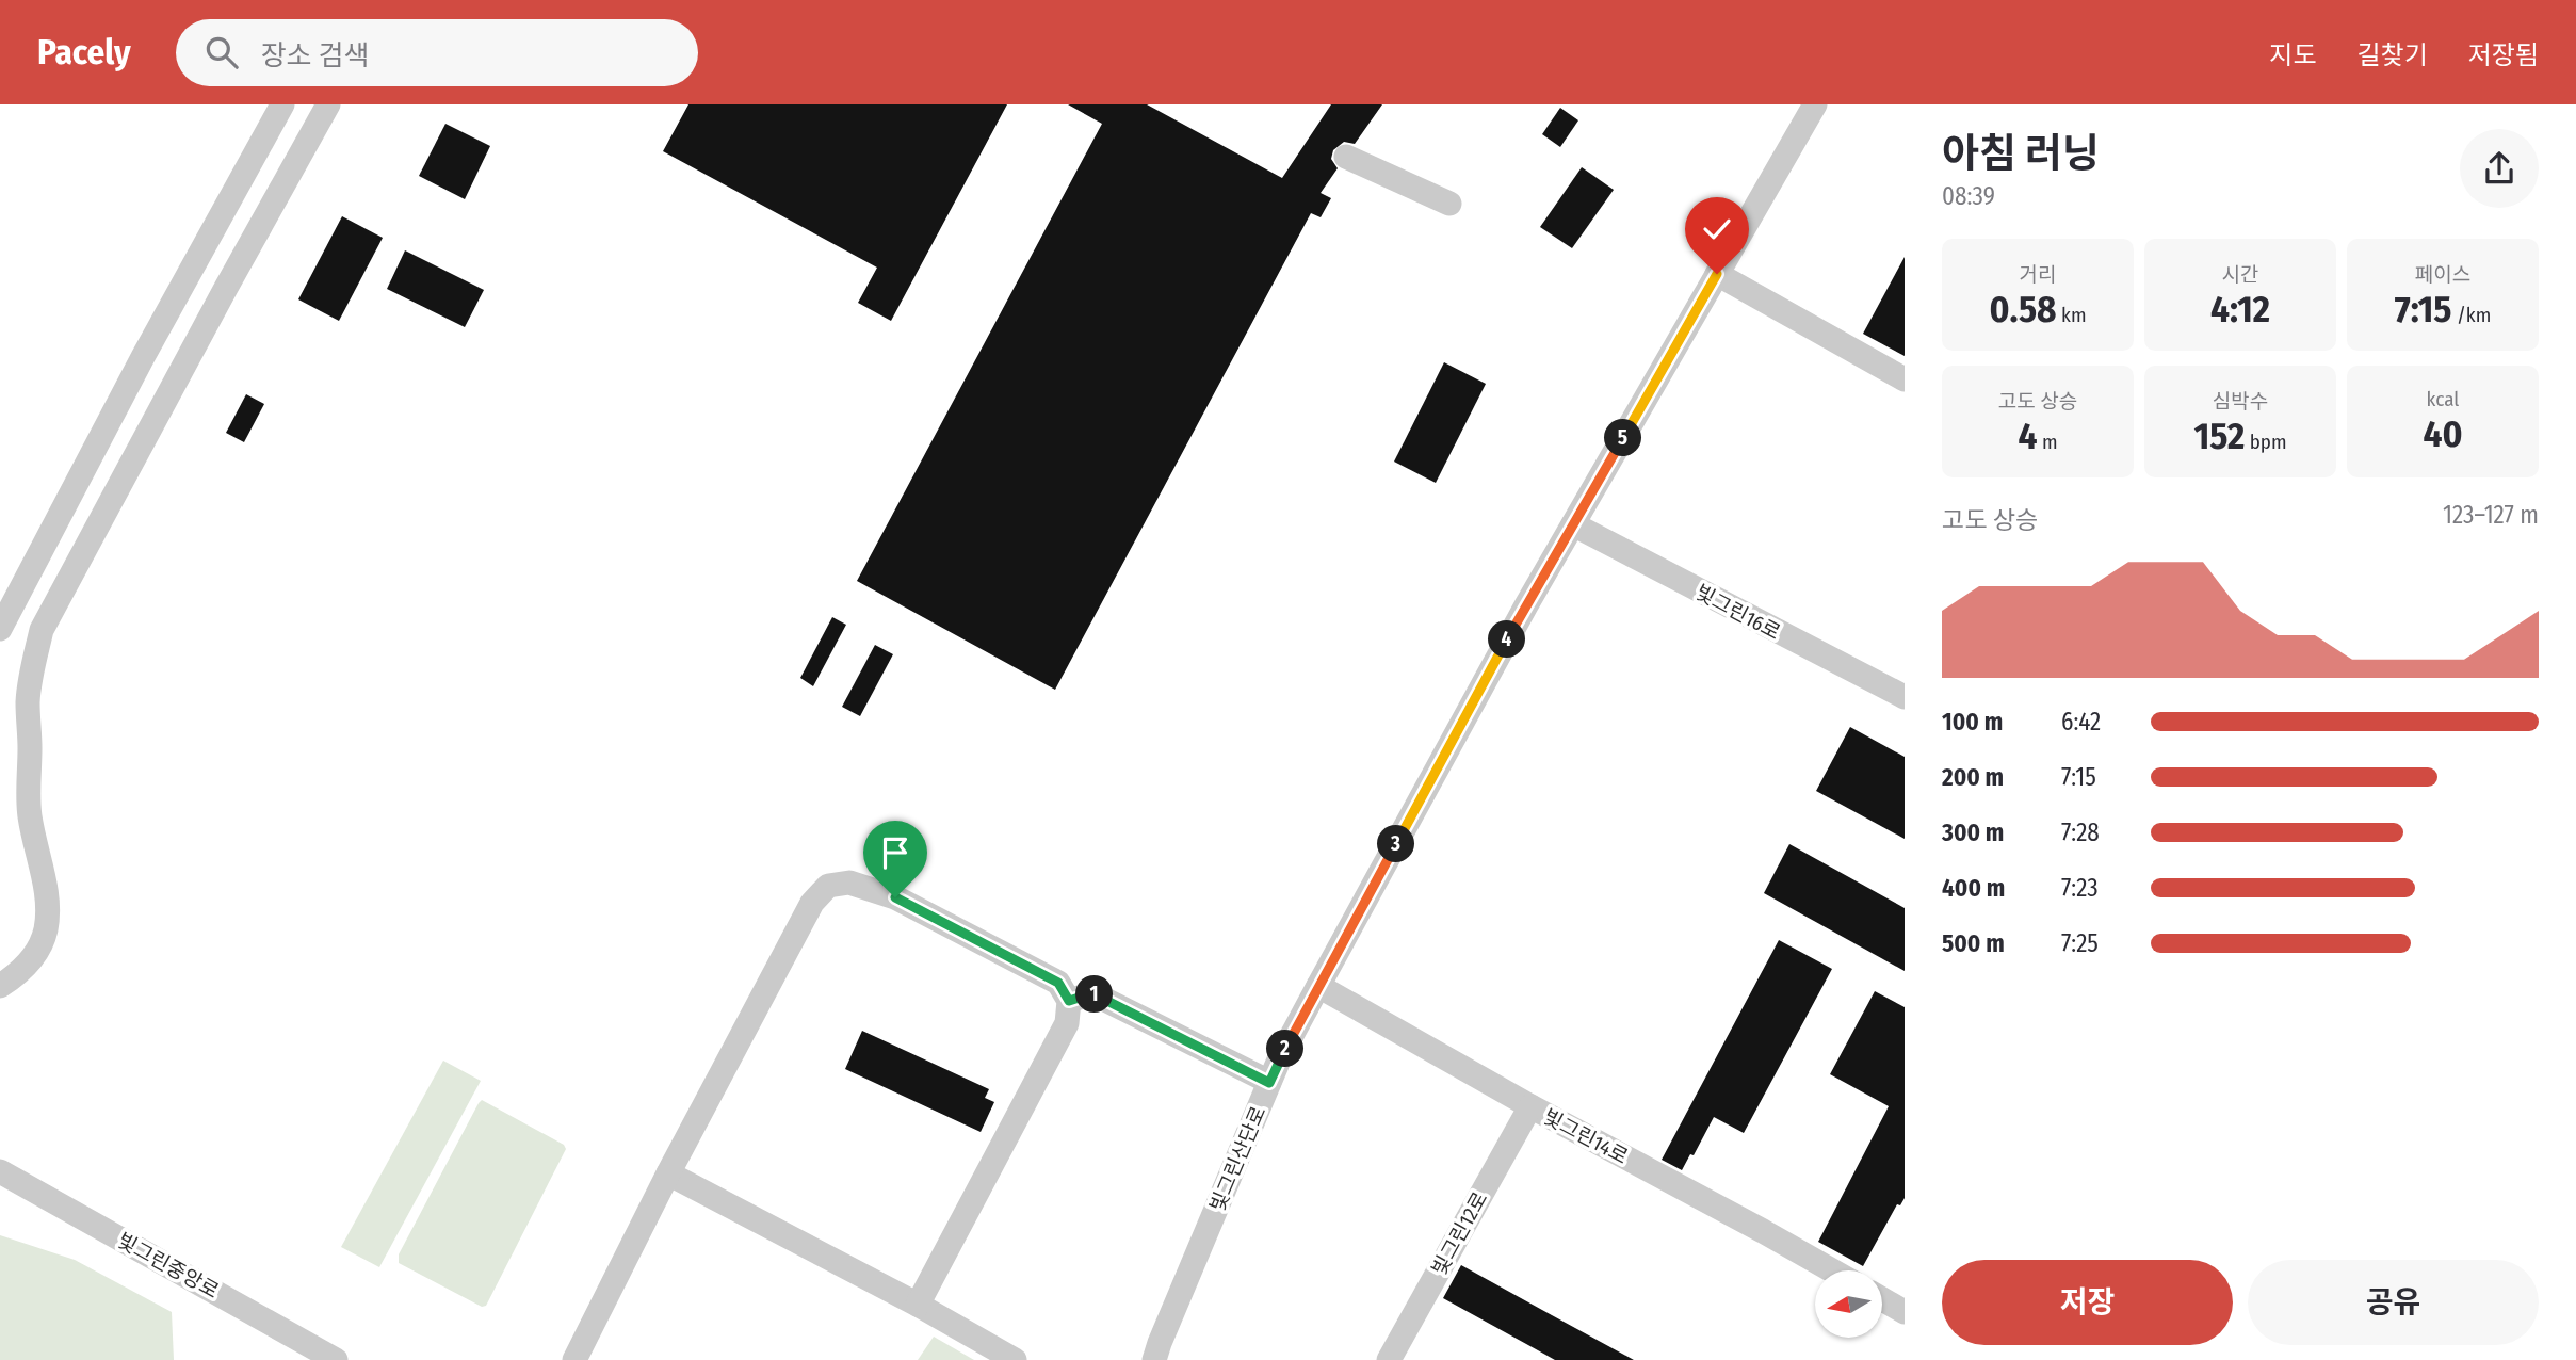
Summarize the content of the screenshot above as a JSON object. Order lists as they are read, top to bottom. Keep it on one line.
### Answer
{"streets":{"street":["빛그린16로","빛그린14로","빛그린산단로","빛그린12로","빛그린중앙로"]},"crossings":[["빛그린16로","빛그린산단로"],["빛그린14로","빛그린산단로"],["빛그린14로","빛그린12로"]],"north":"left","page":{"header":"Pacely","search":"장소 검색","nav":["지도","길찾기","저장됨"],"heading":["아침 러닝","08:39"],"stats":[["거리","0.58 km"],["시간","4:12"],["페이스","7:15 /km"],["고도 상승","4 m"],["심박수","152 bpm"],["kcal","40"]],"pins":["5","4","3","1","2"],"chart":["고도 상승","123–127 m"],"list":[{"name":"100 m","note":"6:42"},{"name":"200 m","note":"7:15"},{"name":"300 m","note":"7:28"},{"name":"400 m","note":"7:23"},{"name":"500 m","note":"7:25"}],"buttons":["저장","공유"]}}
